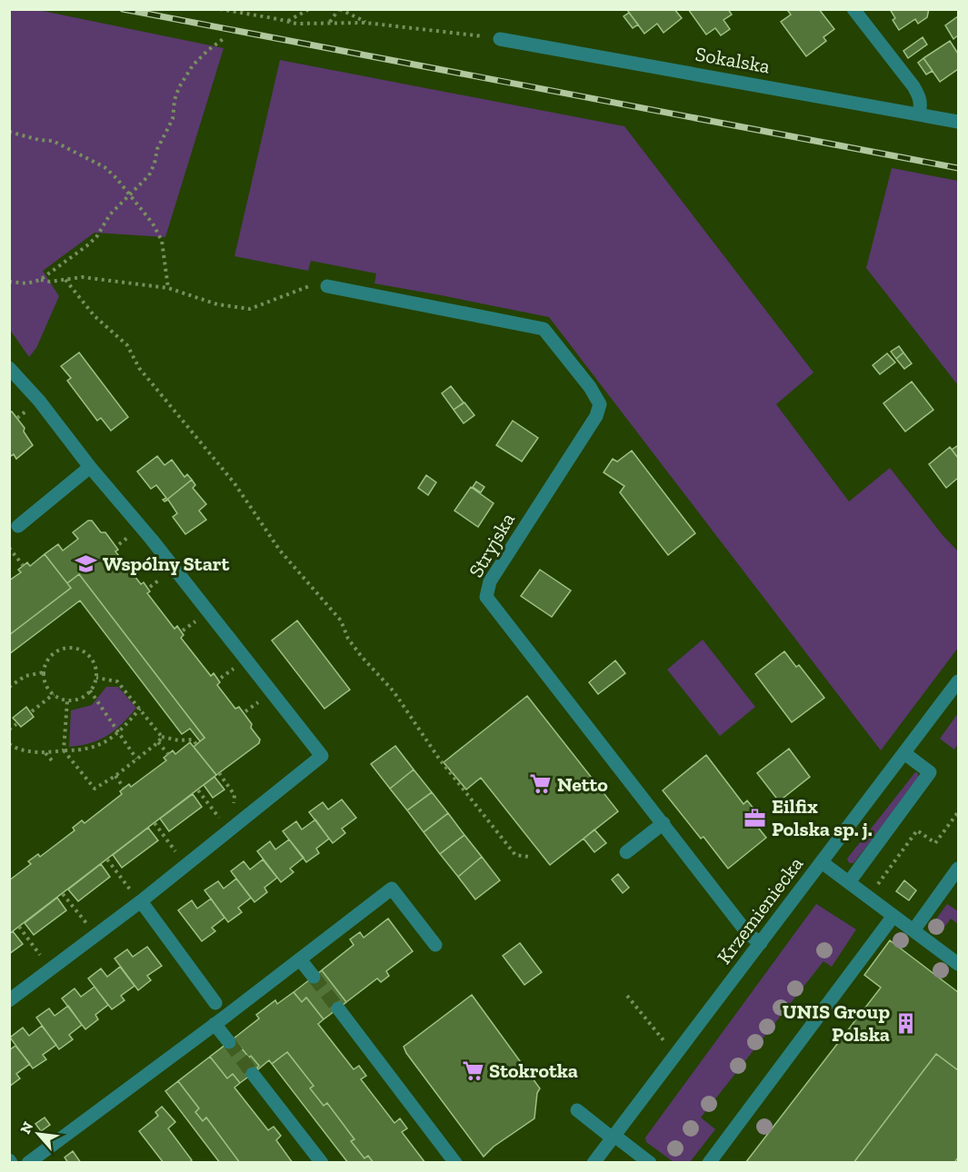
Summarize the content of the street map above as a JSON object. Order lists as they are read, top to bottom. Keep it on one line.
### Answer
{"streets":{"street":["Sokalska","Stryjska","Krzemieniecka"]},"crossings":[["Stryjska","Krzemieniecka"]],"places":{"school or university":["Wspólny Start"],"supermarket":["Netto","Stokrotka"],"office":["Eilfix Polska sp. j."],"building":["UNIS Group Polska"]},"north":"top left"}
